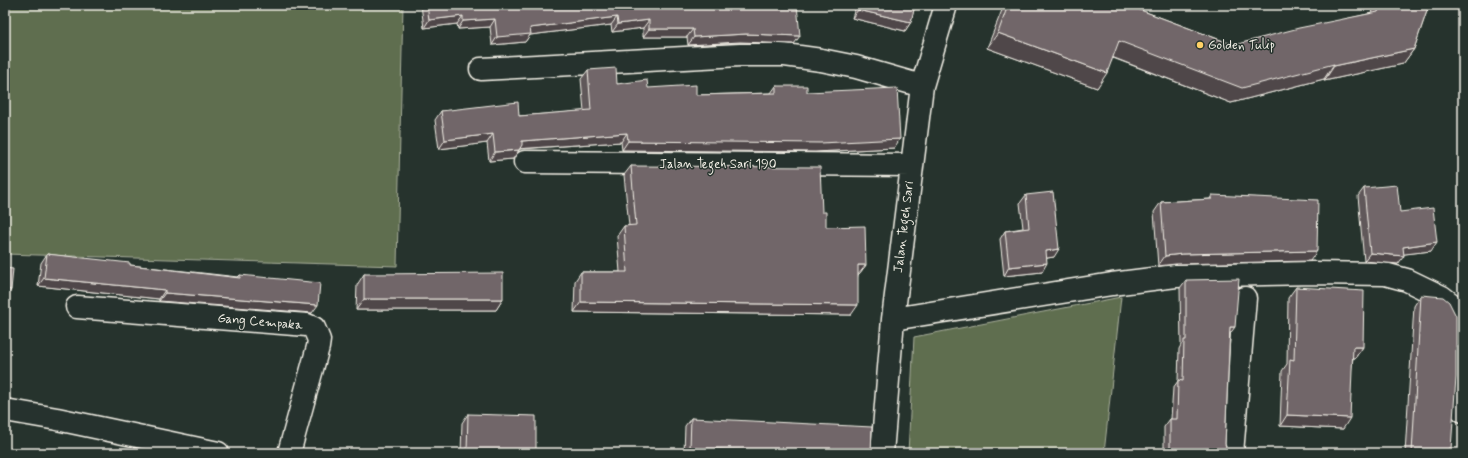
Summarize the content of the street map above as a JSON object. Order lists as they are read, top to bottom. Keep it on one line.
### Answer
{"streets":{"street":["Jalan Tegeh Sari 190","Jalan Tegeh Sari","Gang Cempaka"]},"crossings":[["Jalan Tegeh Sari 190","Jalan Tegeh Sari"]],"places":["Golden Tulip"]}
